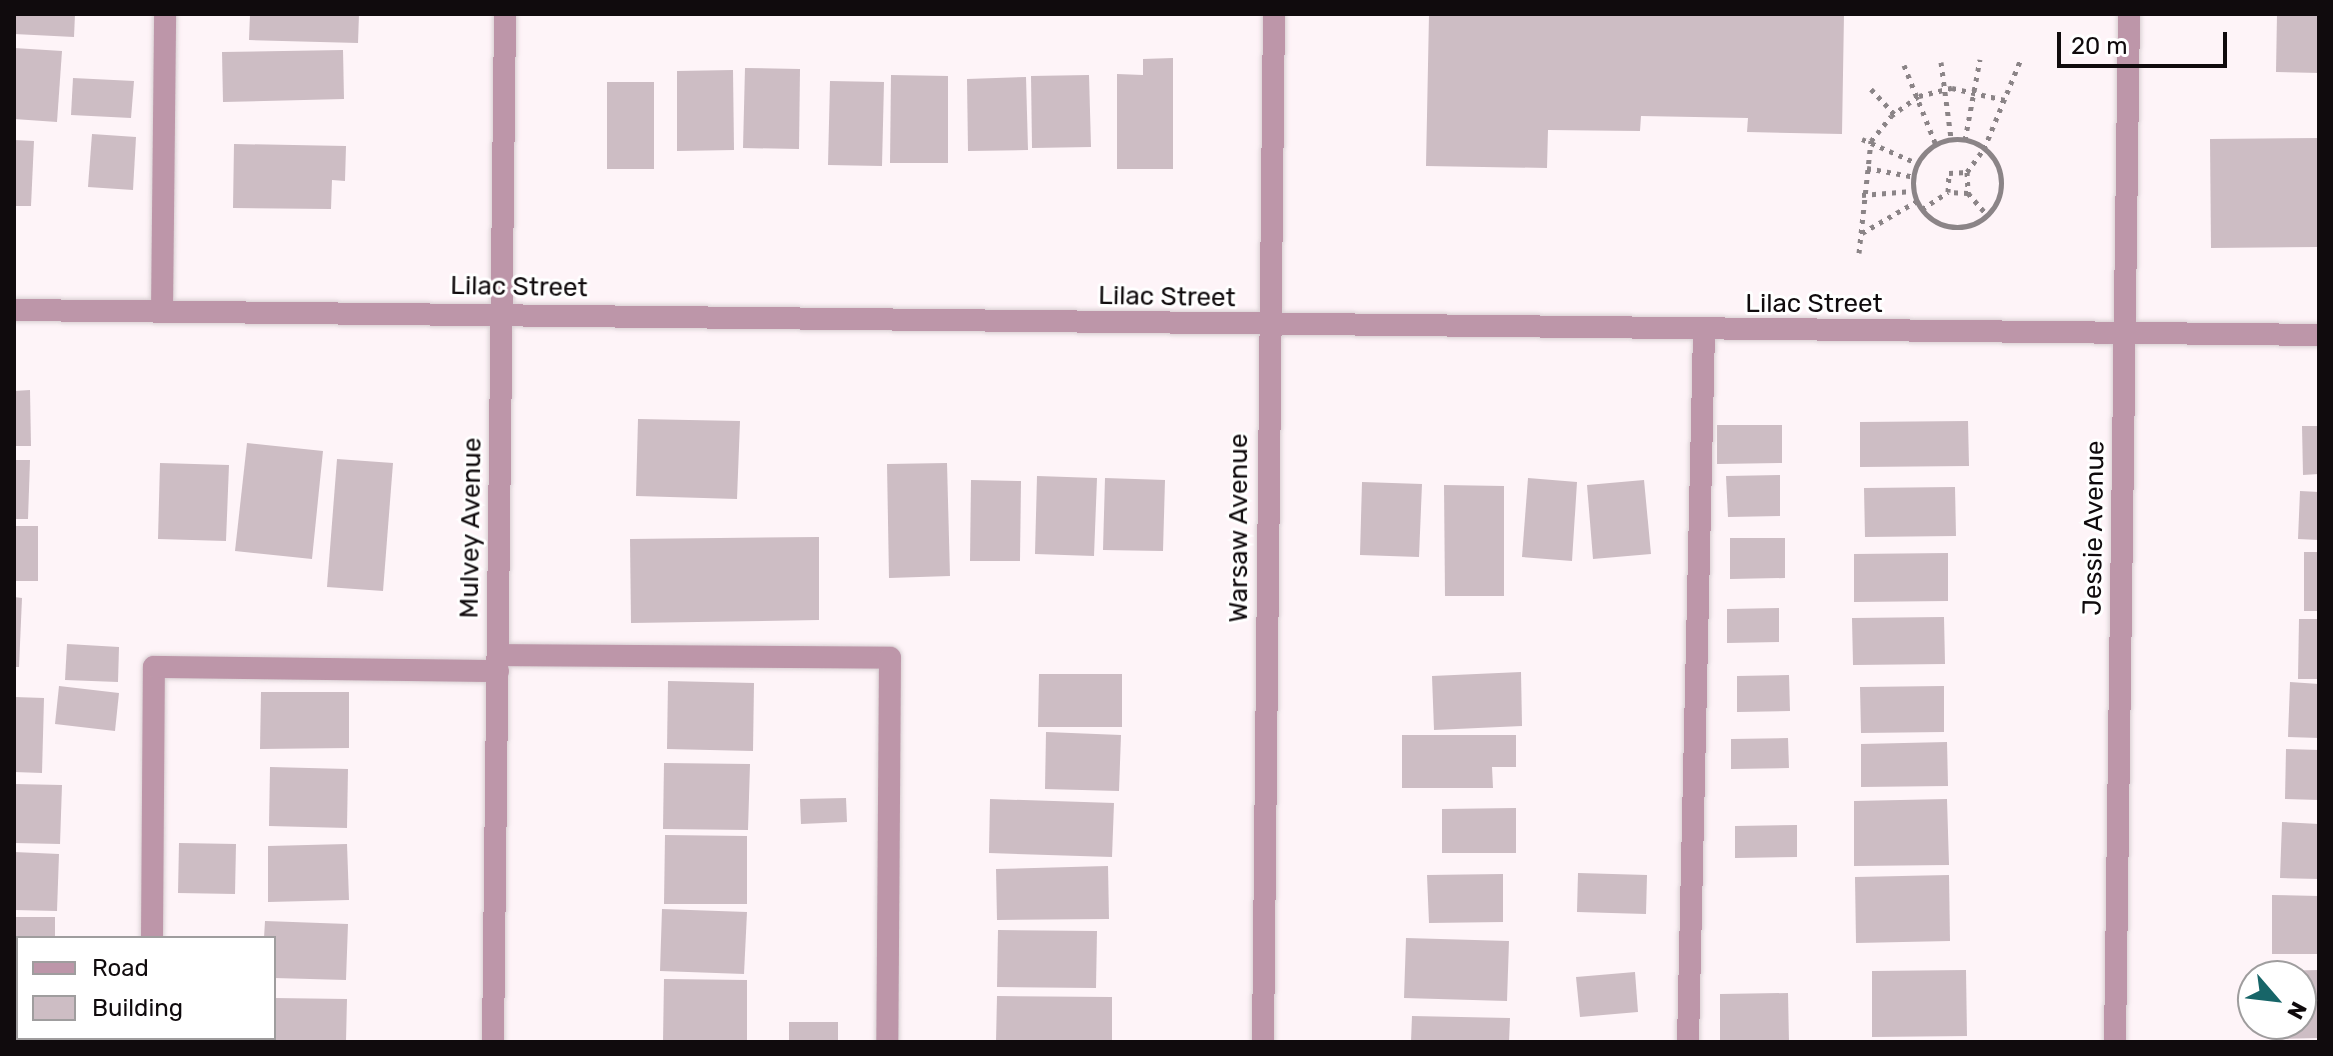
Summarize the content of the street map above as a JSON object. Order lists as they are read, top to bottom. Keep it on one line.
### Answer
{"streets":{"street":["Lilac Street","Mulvey Avenue","Warsaw Avenue","Jessie Avenue"]},"crossings":[["Lilac Street","Mulvey Avenue"],["Lilac Street","Warsaw Avenue"],["Lilac Street","Jessie Avenue"]],"legend":["Road","Building"],"scale_bar":"20 m","north":"bottom right"}
